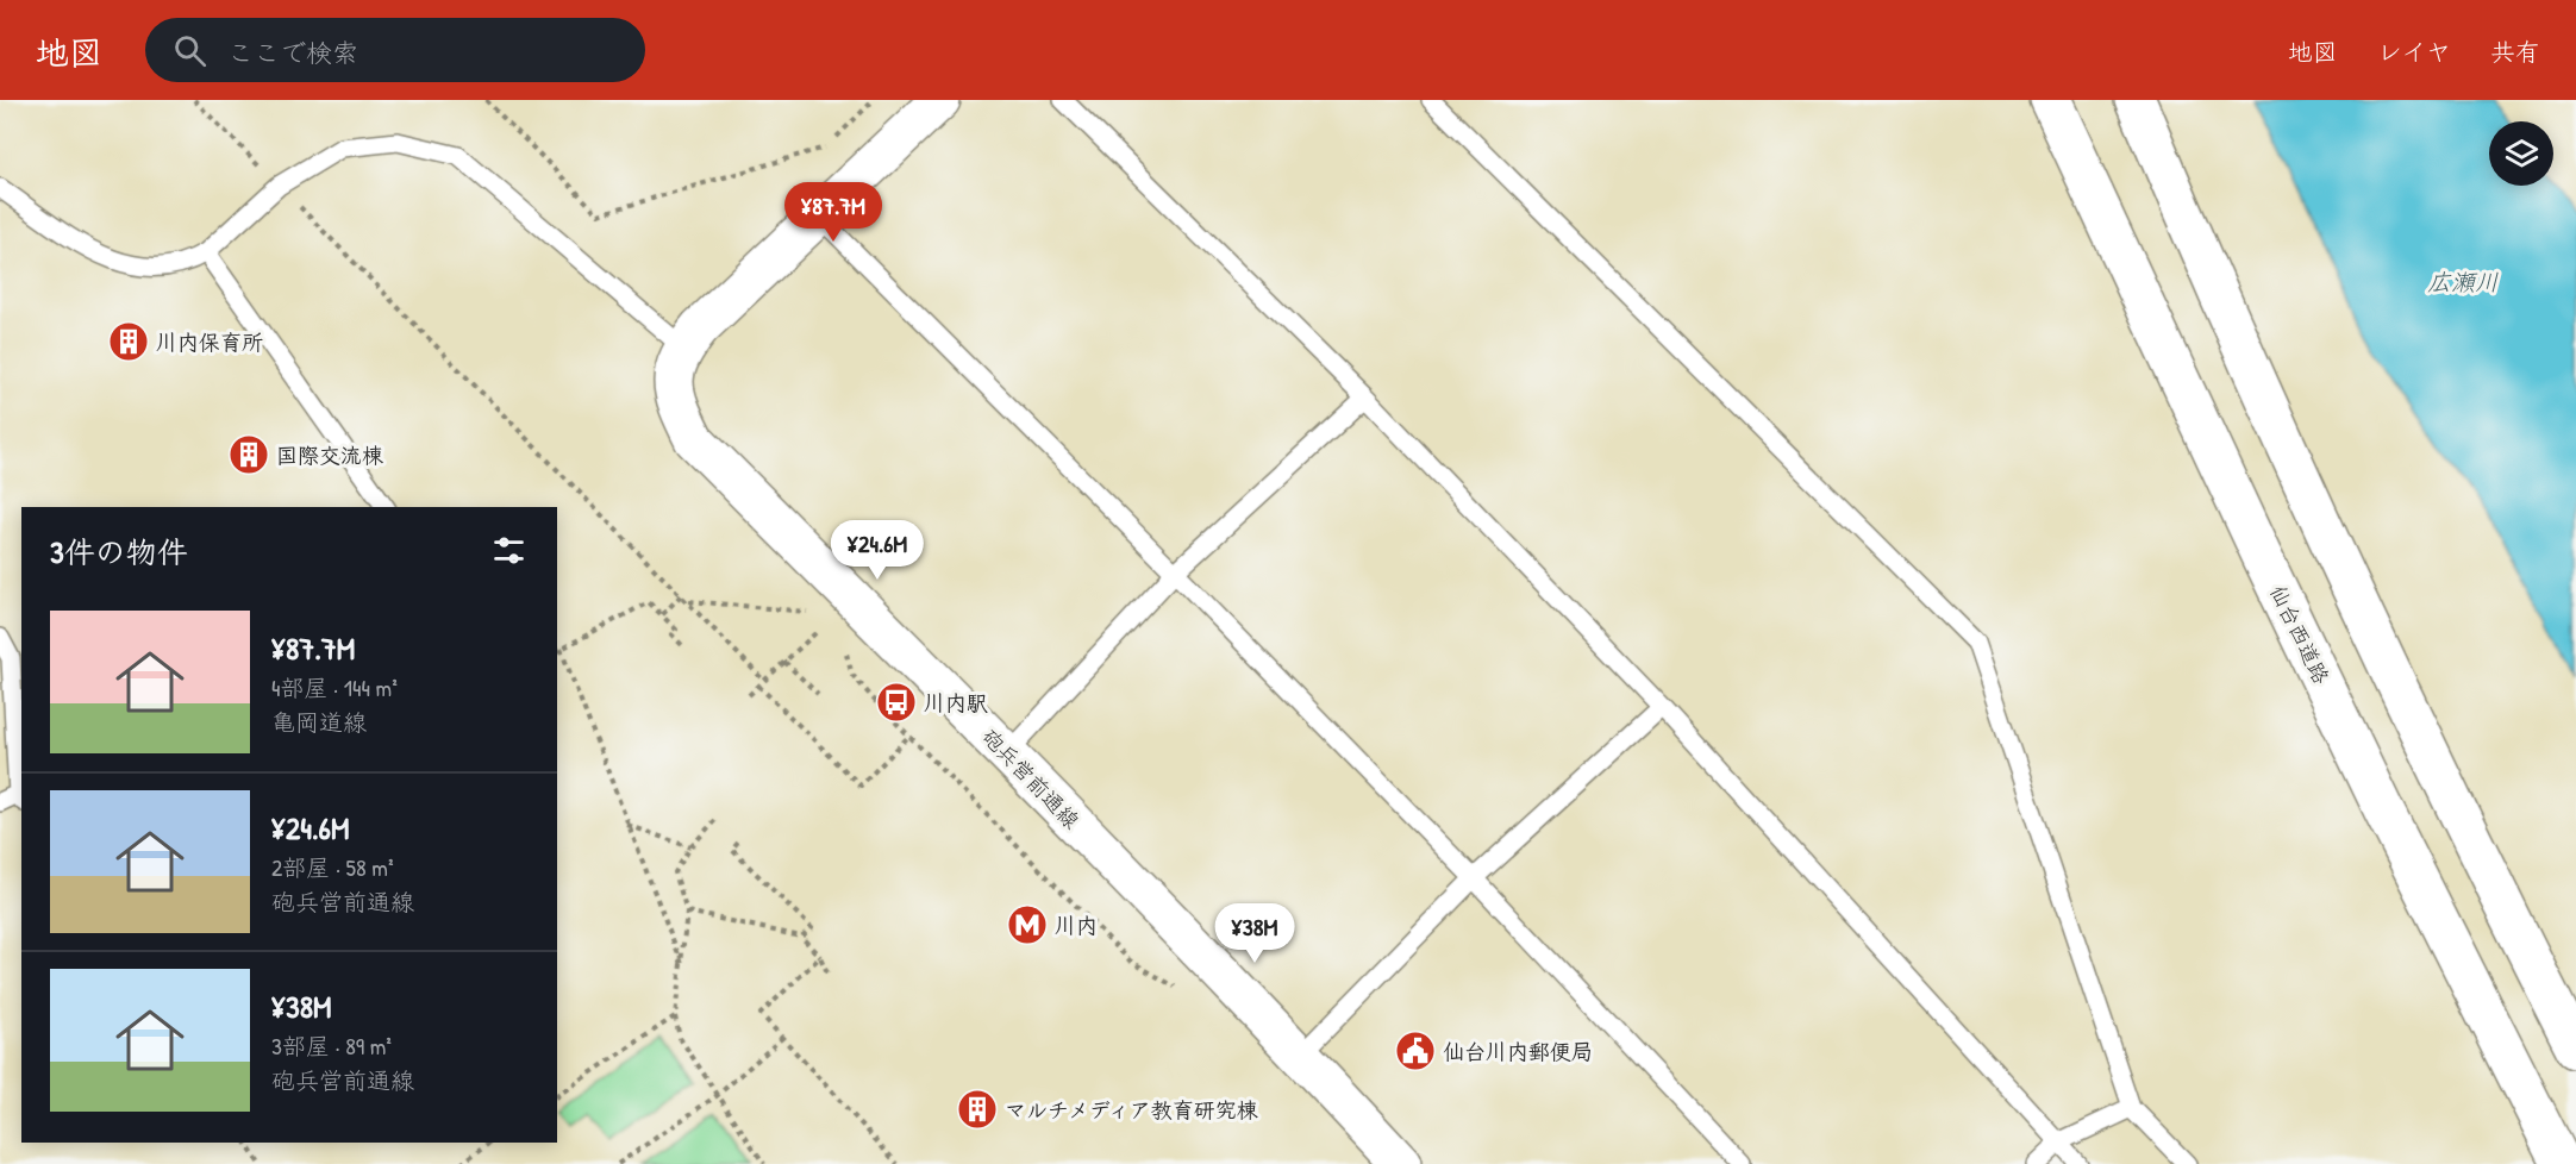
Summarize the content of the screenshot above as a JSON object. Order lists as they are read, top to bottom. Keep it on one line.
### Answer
{"streets":{"main road":["仙台西道路","砲兵営前通線"]},"water":["広瀬川"],"places":{"building":["川内保育所","国際交流棟","マルチメディア教育研究棟"],"bus stop":["川内駅"],"metro station":["川内"],"public building":["仙台川内郵便局"]},"page":{"header":"地図","search":"ここで検索","nav":["地図","レイヤ","共有"],"price":["¥87.7M","¥24.6M","¥38M"],"heading":"3件の物件","list":[{"name":"¥87.7M","note":"4部屋 · 144 m² · 亀岡道線"},{"name":"¥24.6M","note":"2部屋 · 58 m² · 砲兵営前通線"},{"name":"¥38M","note":"3部屋 · 89 m² · 砲兵営前通線"}]}}
